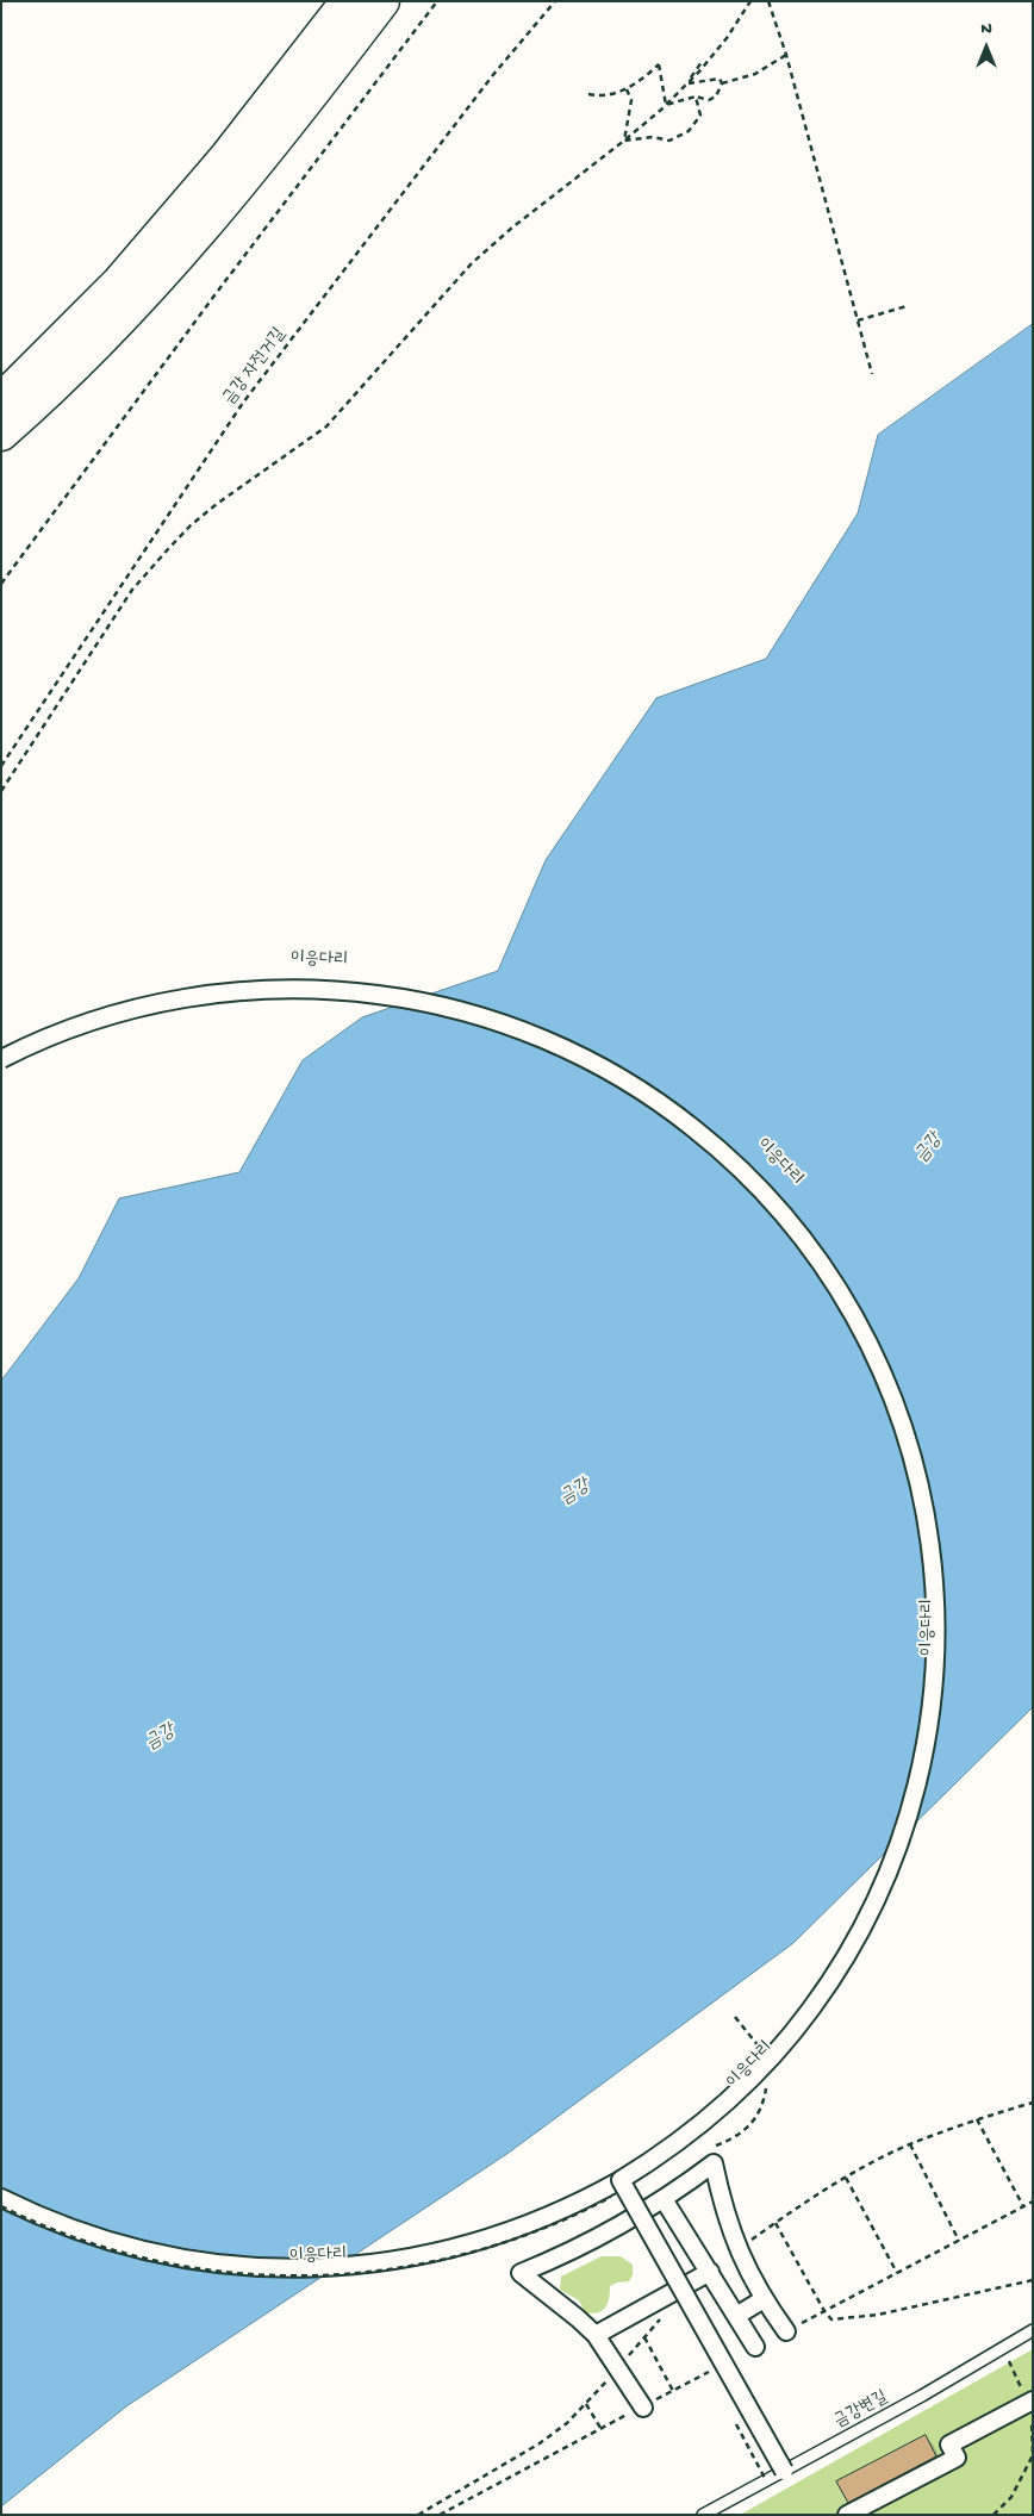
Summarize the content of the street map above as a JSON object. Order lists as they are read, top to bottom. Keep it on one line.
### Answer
{"streets":{"street":["이응다리"],"lane":["금강변길"],"path":["금강 자전거길"]},"water":["금강"],"north":"top"}
